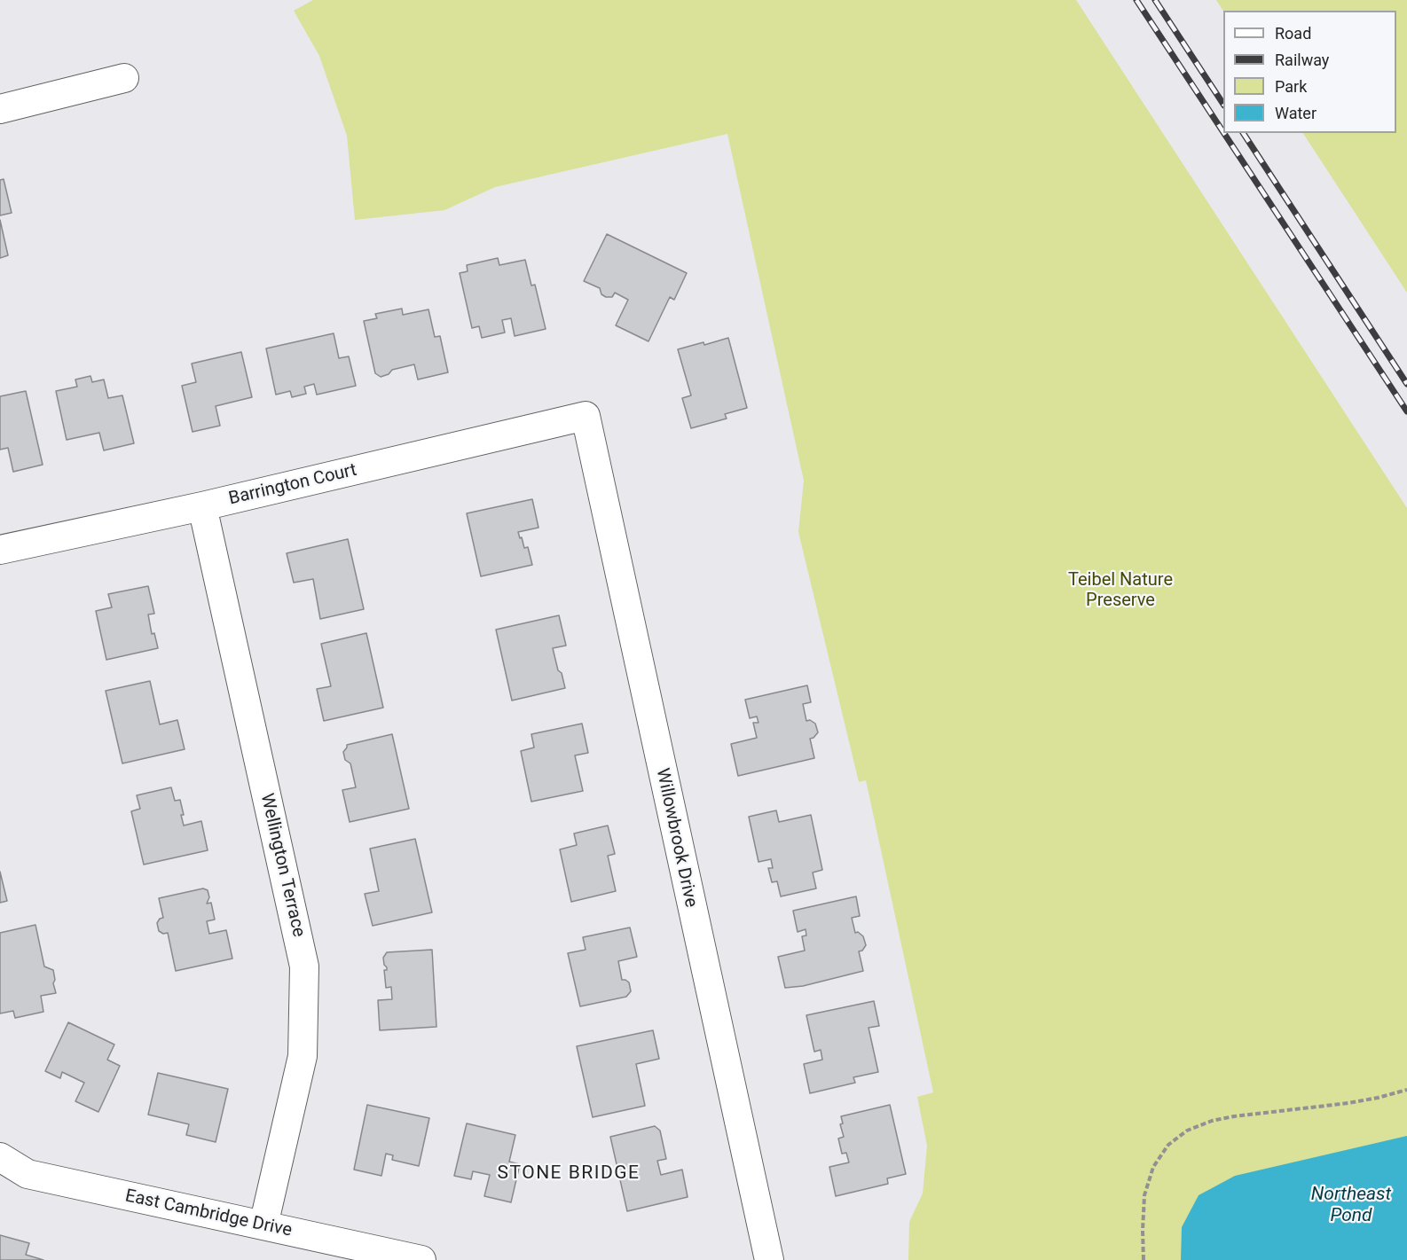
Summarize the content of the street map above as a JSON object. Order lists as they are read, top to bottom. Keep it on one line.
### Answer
{"streets":{"street":["Barrington Court","Willowbrook Drive","Wellington Terrace","East Cambridge Drive"]},"crossings":[["Barrington Court","Willowbrook Drive"],["Barrington Court","Wellington Terrace"],["Wellington Terrace","East Cambridge Drive"]],"districts":["STONE BRIDGE"],"water":["Northeast Pond"],"parks":["Teibel Nature Preserve"],"legend":["Road","Railway","Park","Water"]}
